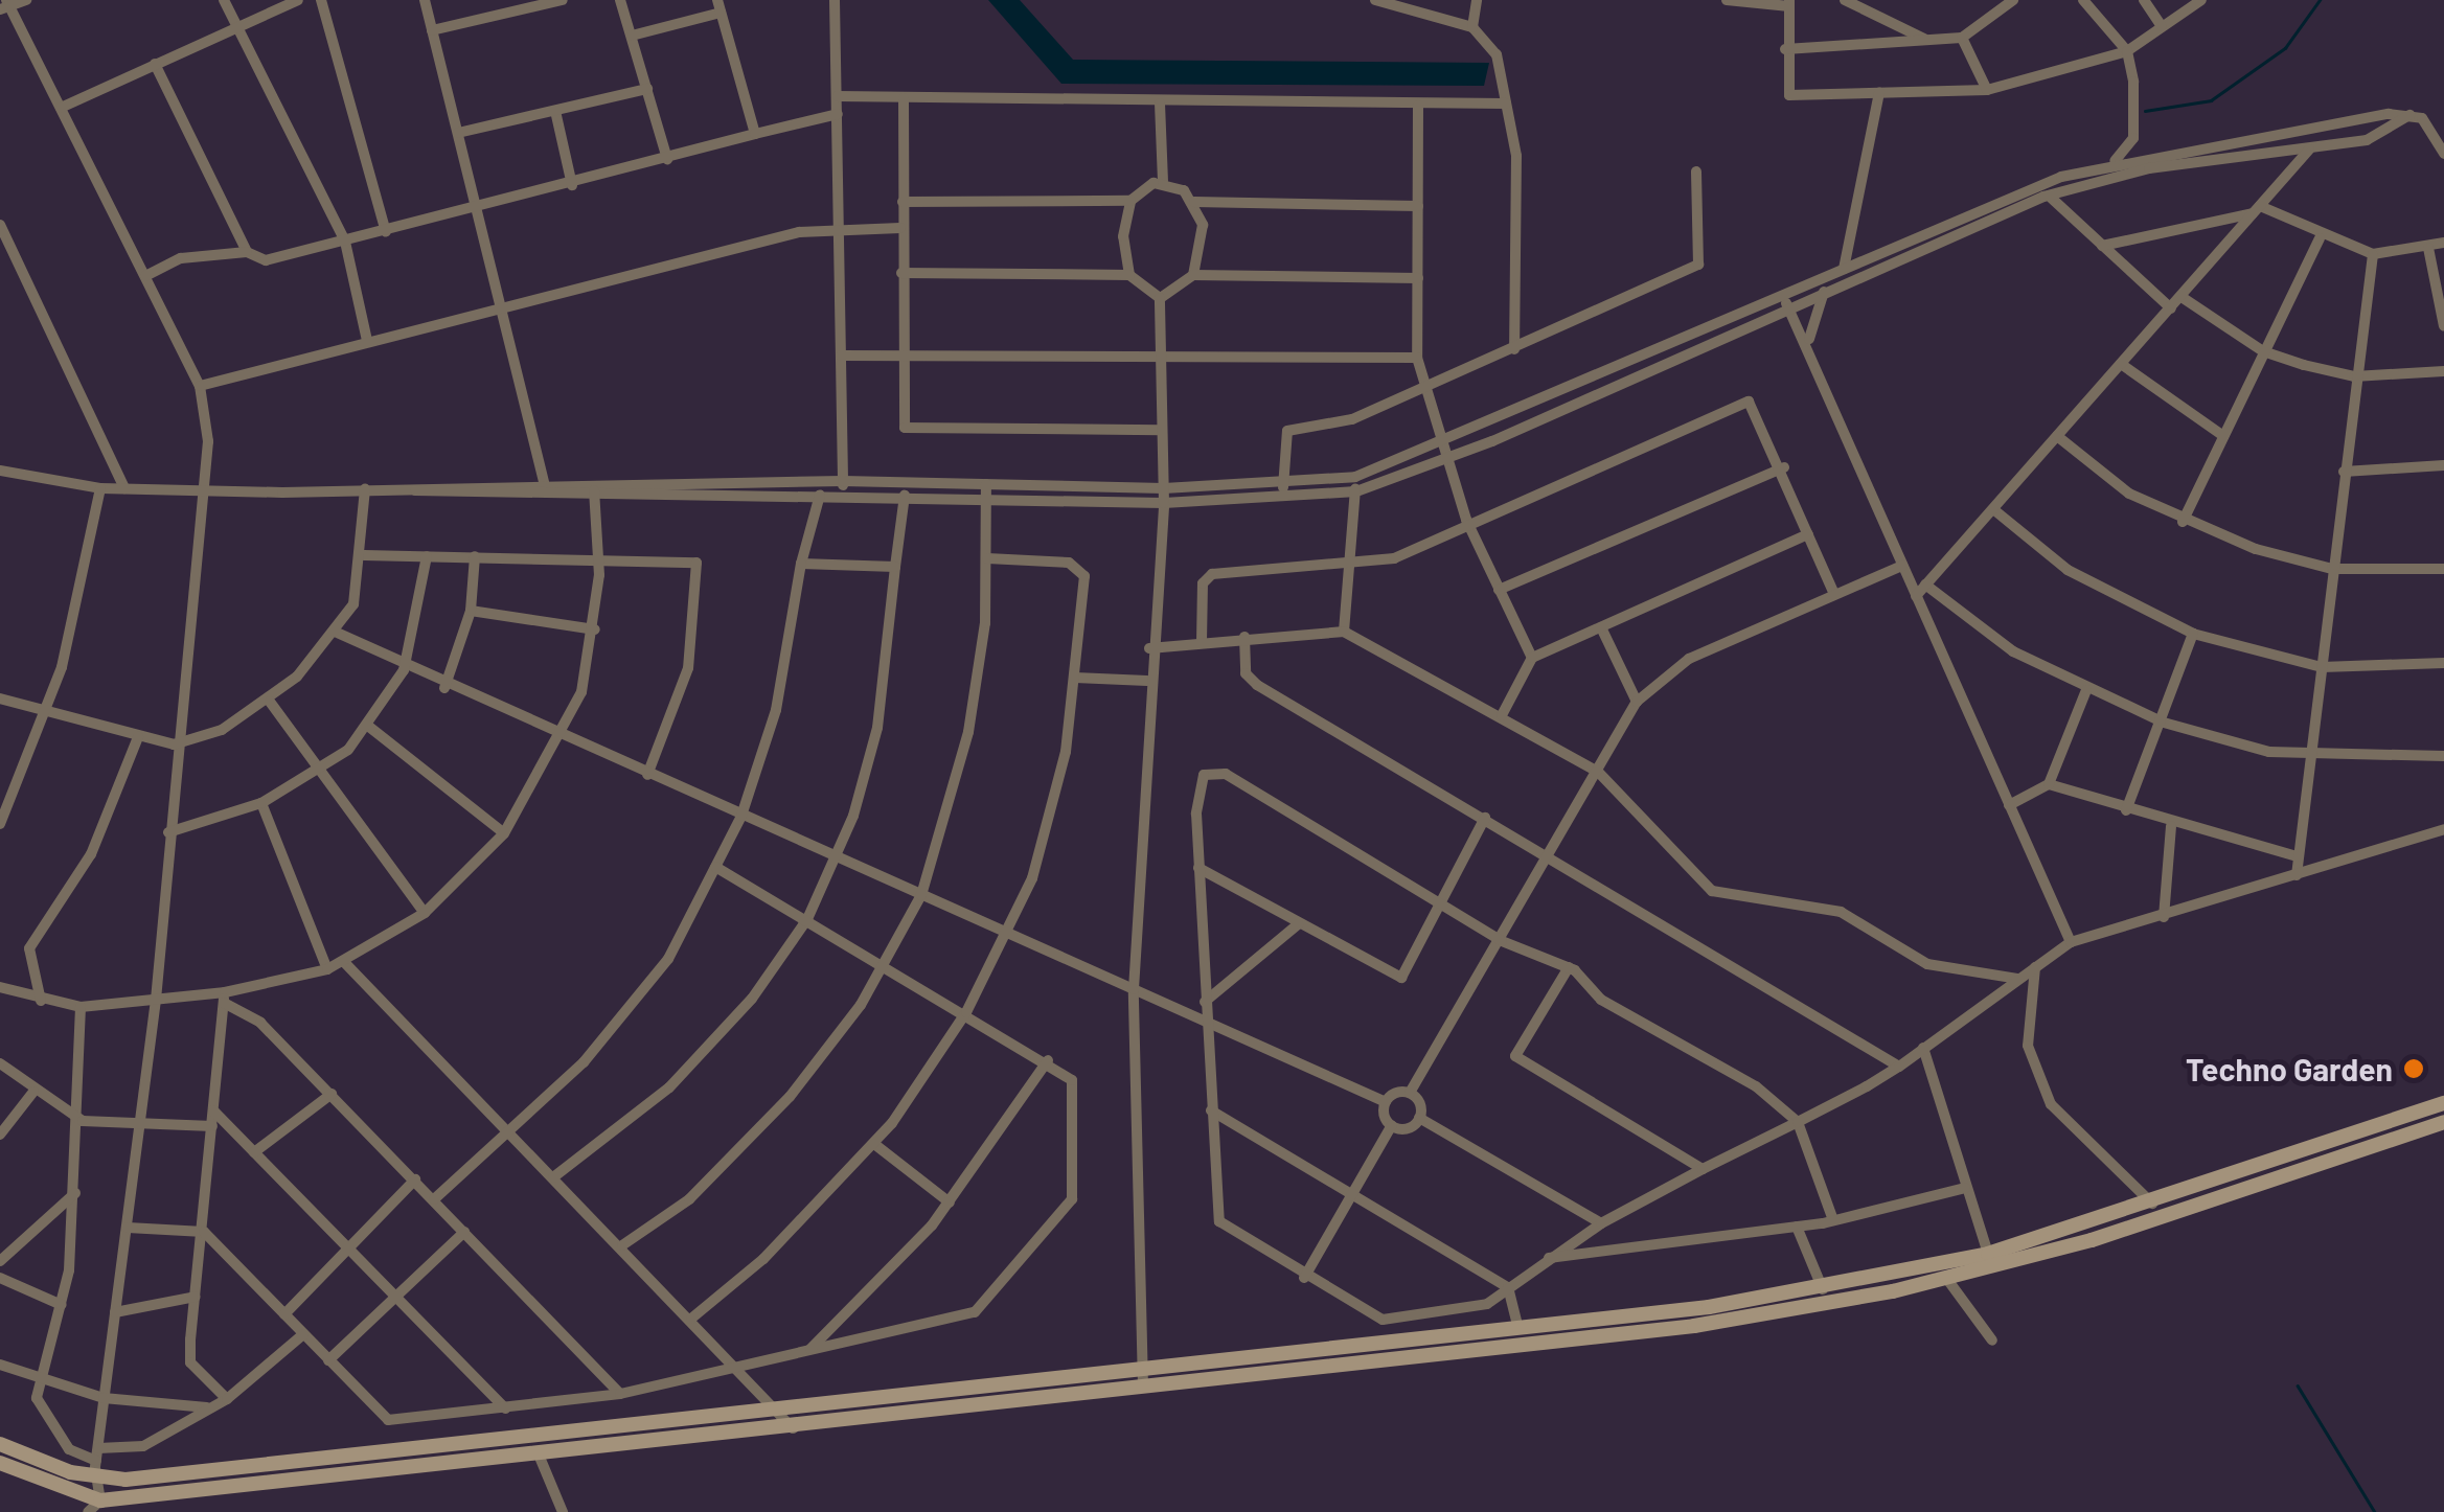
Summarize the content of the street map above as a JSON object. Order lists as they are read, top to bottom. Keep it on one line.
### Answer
{"places":["Techno Garden"]}
